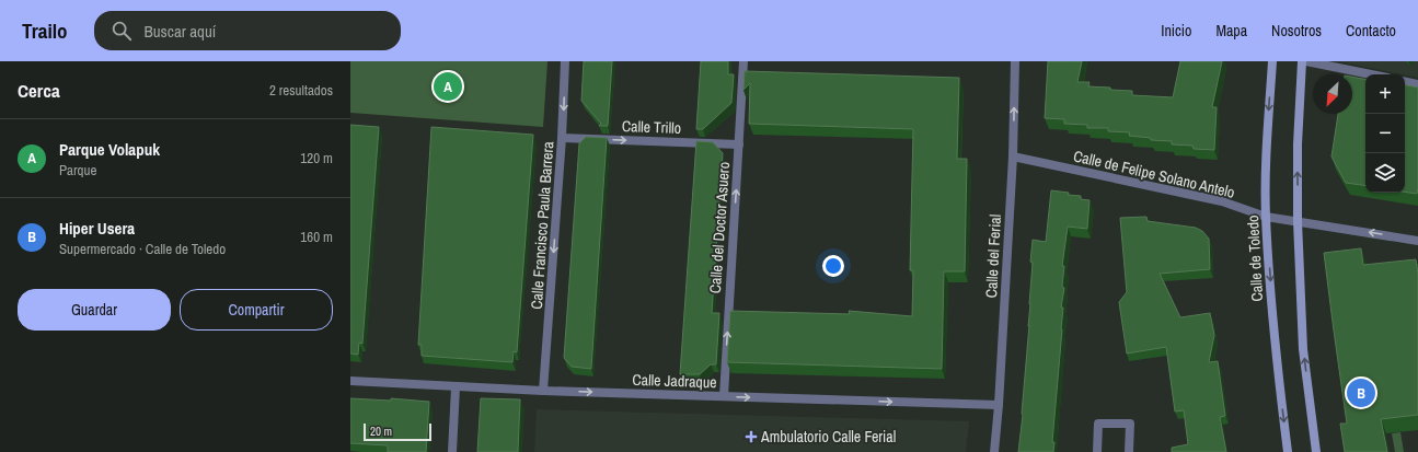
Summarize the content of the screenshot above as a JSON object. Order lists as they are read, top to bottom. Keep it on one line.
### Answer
{"streets":{"street":["Calle Trillo","Calle de Felipe Solano Antelo","Calle Francisco Paula Barrera","Calle del Doctor Asuero","Calle del Ferial","Calle de Toledo","Calle Jadraque"]},"crossings":[["Calle Trillo","Calle Francisco Paula Barrera"],["Calle Trillo","Calle del Doctor Asuero"],["Calle de Felipe Solano Antelo","Calle del Ferial"],["Calle de Felipe Solano Antelo","Calle de Toledo"],["Calle Francisco Paula Barrera","Calle Jadraque"],["Calle del Doctor Asuero","Calle Jadraque"],["Calle del Ferial","Calle Jadraque"]],"one_way":["Calle Trillo","Calle Francisco Paula Barrera","Calle del Doctor Asuero","Calle Jadraque"],"places":{"health":["Ambulatorio Calle Ferial"]},"scale_bar":"20 m","north":"bottom left","page":{"header":"Trailo","search":"Buscar aquí","nav":["Inicio","Mapa","Nosotros","Contacto"],"heading":["Cerca","2 resultados"],"pins":["A","B"],"map_buttons":["+","−"],"list":[{"mark":"A","name":"Parque Volapuk","note":"Parque","value":"120 m"},{"mark":"B","name":"Hiper Usera","note":"Supermercado · Calle de Toledo","value":"160 m"}],"buttons":["Guardar","Compartir"],"scale":"20 m"}}
